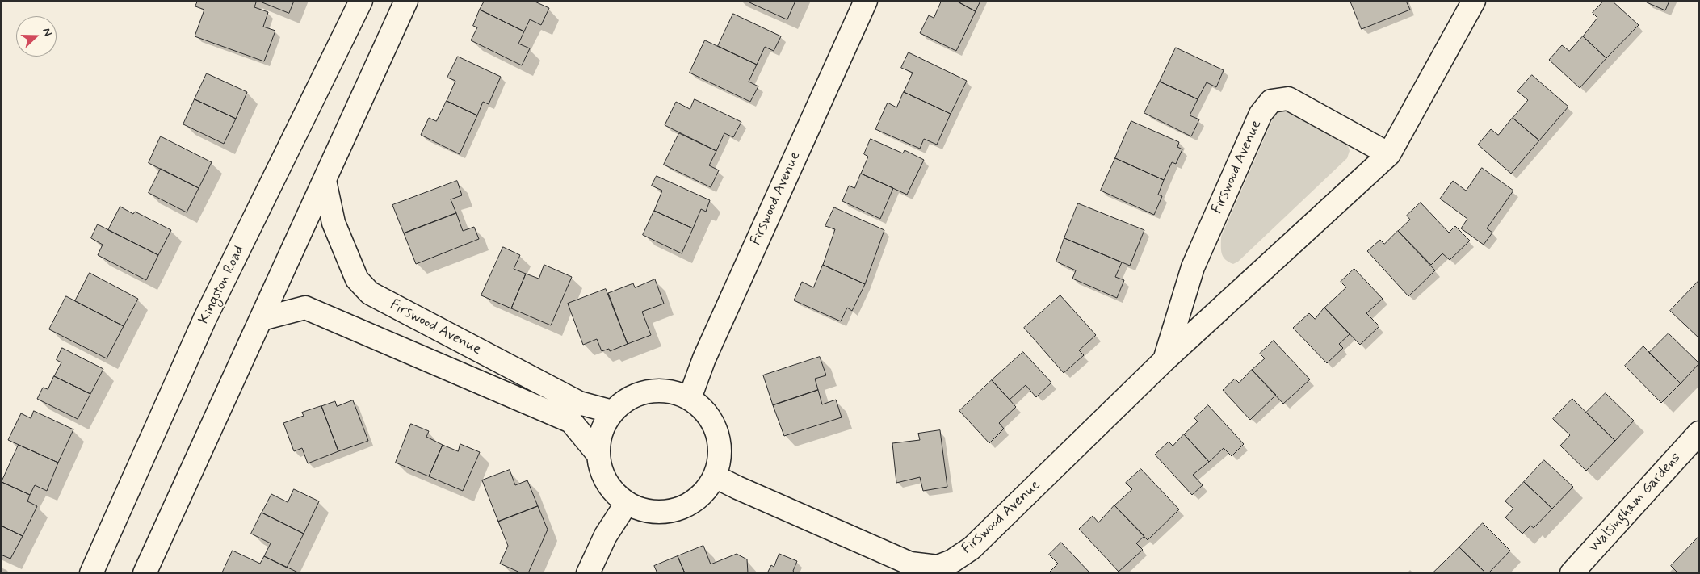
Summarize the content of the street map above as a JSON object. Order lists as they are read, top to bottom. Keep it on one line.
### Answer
{"streets":{"main road":["Firswood Avenue","Kingston Road","Walsingham Gardens"]},"north":"right"}
